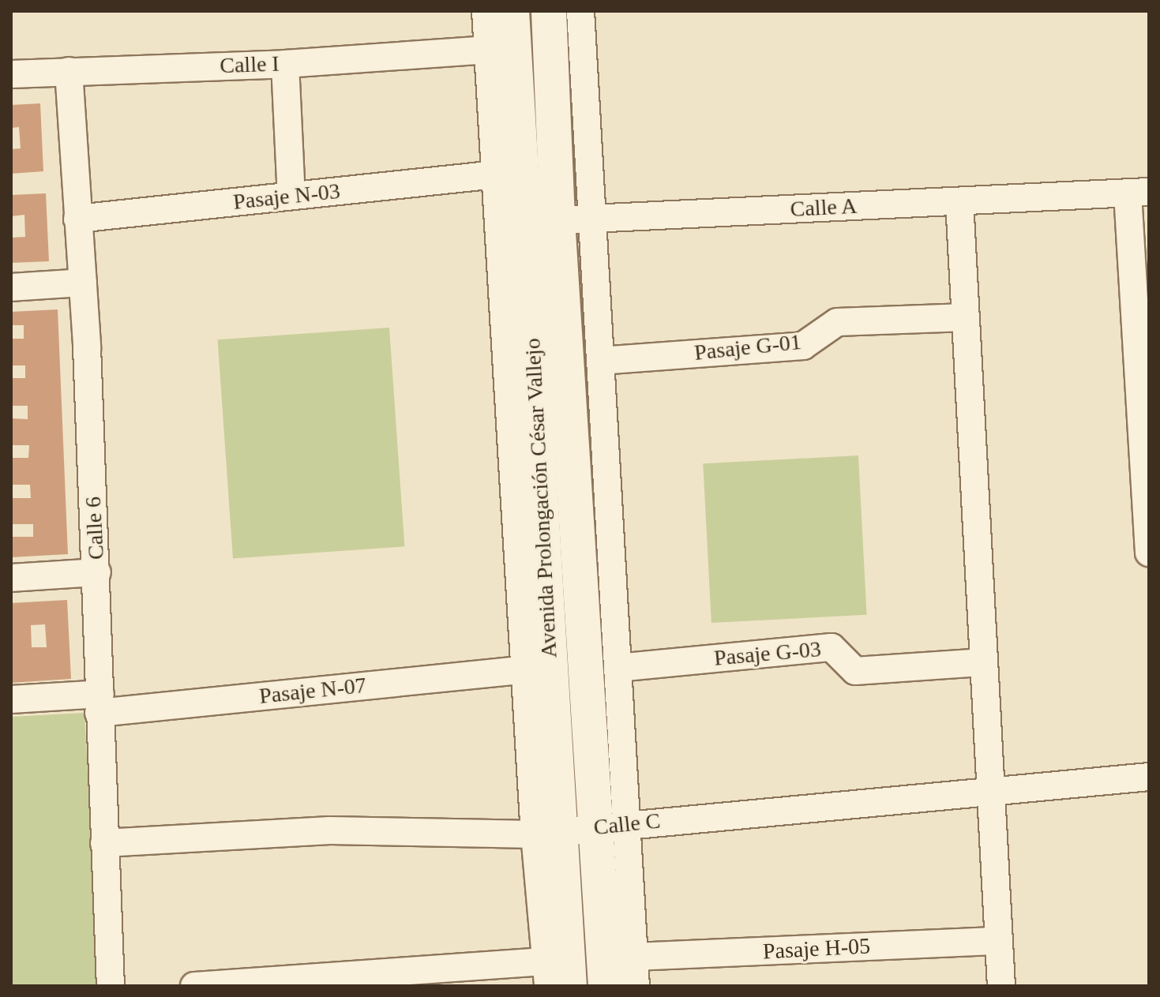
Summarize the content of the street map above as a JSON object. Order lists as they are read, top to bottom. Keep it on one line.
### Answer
{"streets":{"street":["Calle I","Pasaje N-03","Calle A","Pasaje G-01","Avenida Prolongación César Vallejo","Calle 6","Pasaje G-03","Pasaje N-07","Calle C","Pasaje H-05"]},"crossings":[["Calle I","Calle 6"],["Pasaje N-03","Calle 6"],["Calle A","Avenida Prolongación César Vallejo"],["Pasaje G-01","Avenida Prolongación César Vallejo"],["Avenida Prolongación César Vallejo","Pasaje G-03"],["Avenida Prolongación César Vallejo","Calle C"],["Avenida Prolongación César Vallejo","Pasaje H-05"],["Calle 6","Pasaje N-07"],["Calle 6","Calle C"]]}
